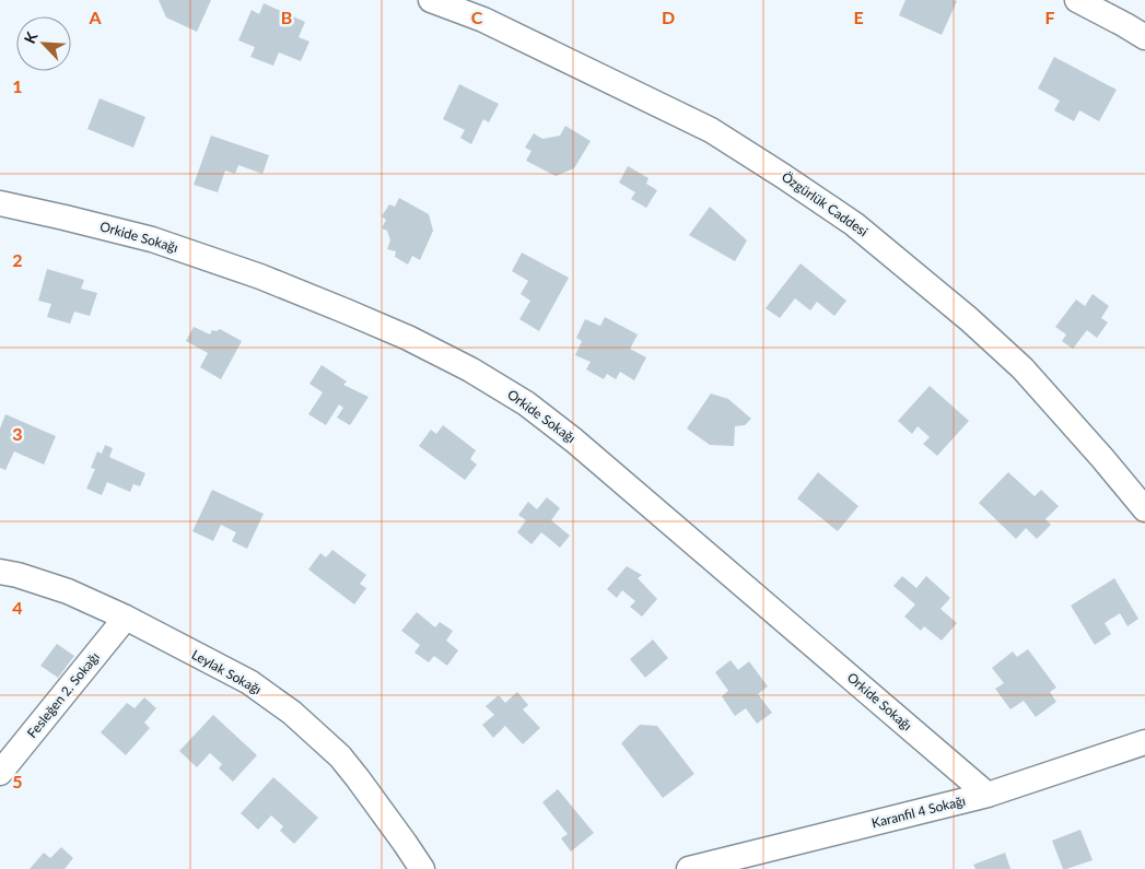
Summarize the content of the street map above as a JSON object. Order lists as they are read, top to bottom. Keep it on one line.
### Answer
{"streets":{"street":["Özgürlük Caddesi","Orkide Sokağı","Leylak Sokağı","Fesleğen 2. Sokağı","Karanfil 4 Sokağı"]},"crossings":[["Orkide Sokağı","Karanfil 4 Sokağı"],["Leylak Sokağı","Fesleğen 2. Sokağı"]],"north":"top left","grid":{"columns":["A","B","C","D","E","F"],"rows":["1","2","3","4","5"]}}
